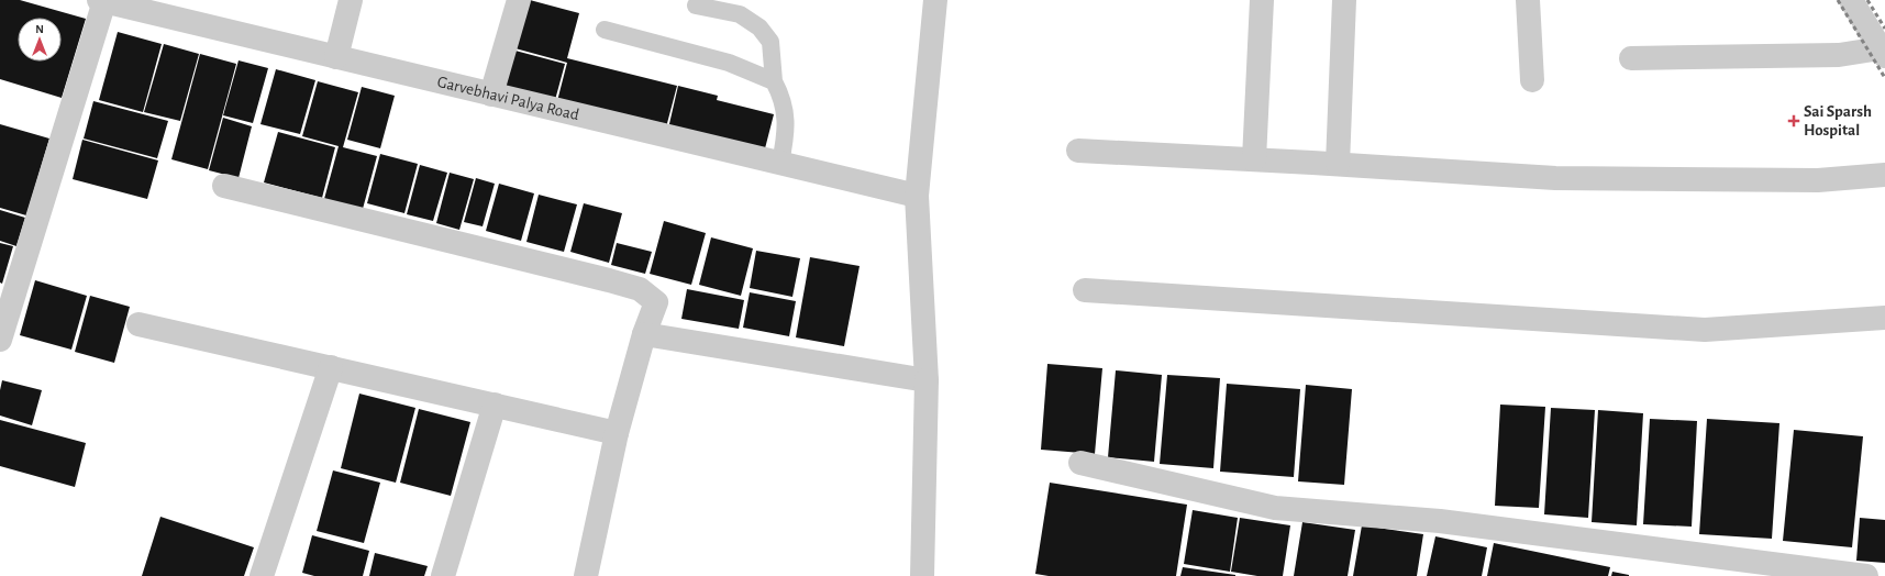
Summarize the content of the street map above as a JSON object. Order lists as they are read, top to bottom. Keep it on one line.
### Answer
{"streets":{"street":["Garvebhavi Palya Road"]},"places":{"health":["Sai Sparsh Hospital"]},"north":"top"}
